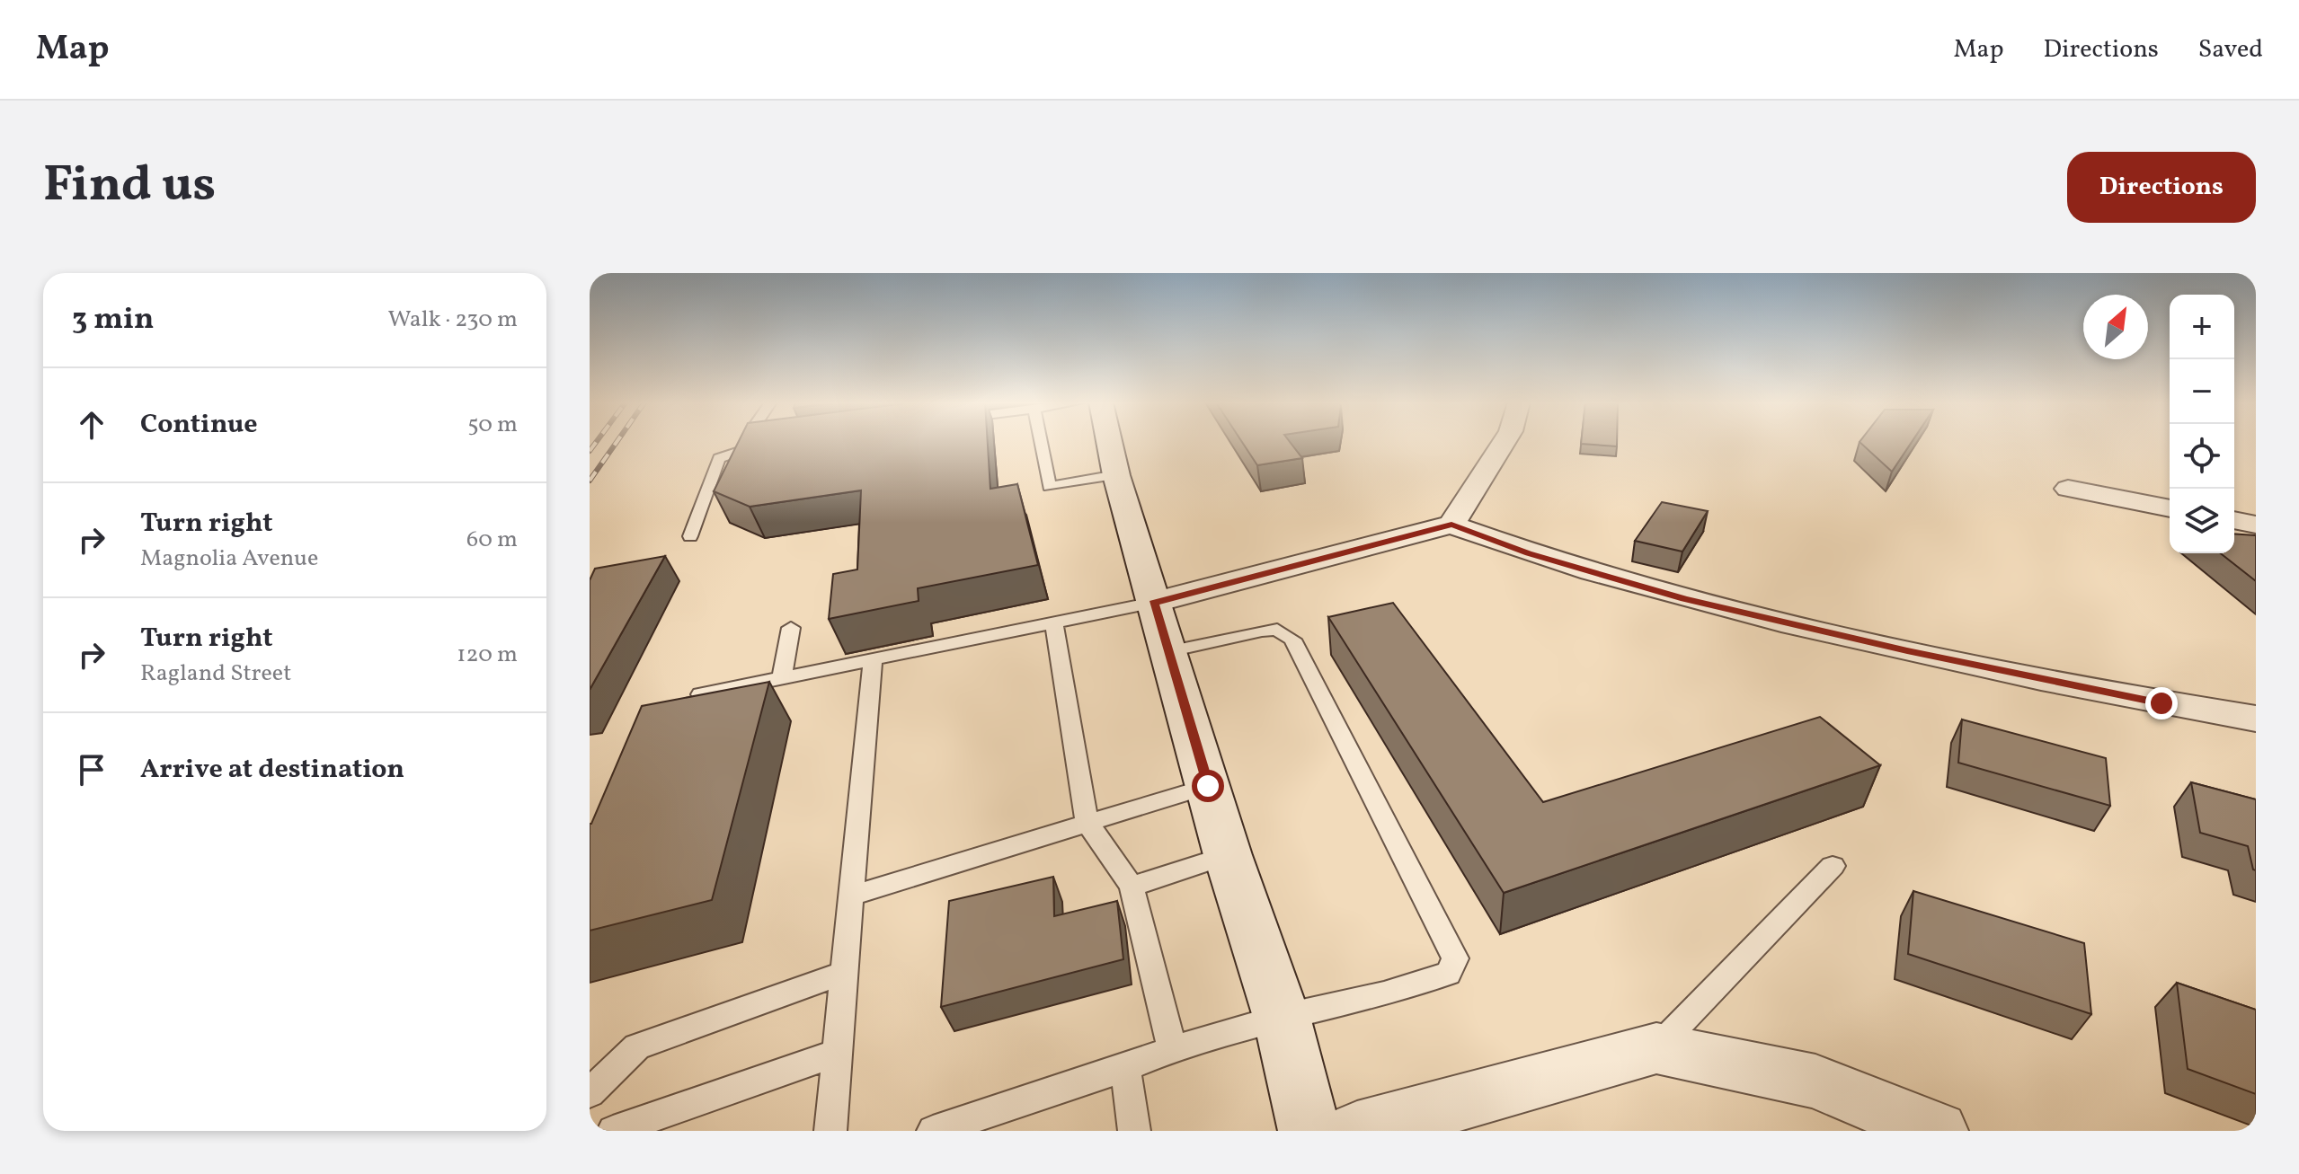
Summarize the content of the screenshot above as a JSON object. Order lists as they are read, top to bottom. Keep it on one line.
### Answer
{"north":"top right","page":{"header":"Map","nav":["Map","Directions","Saved"],"title":"Find us","buttons":"Directions","heading":["3 min","Walk · 230 m"],"map_buttons":["+","−"],"list":[["Continue","50 m"],["Turn right","Magnolia Avenue","60 m"],["Turn right","Ragland Street","120 m"],"Arrive at destination"]}}
